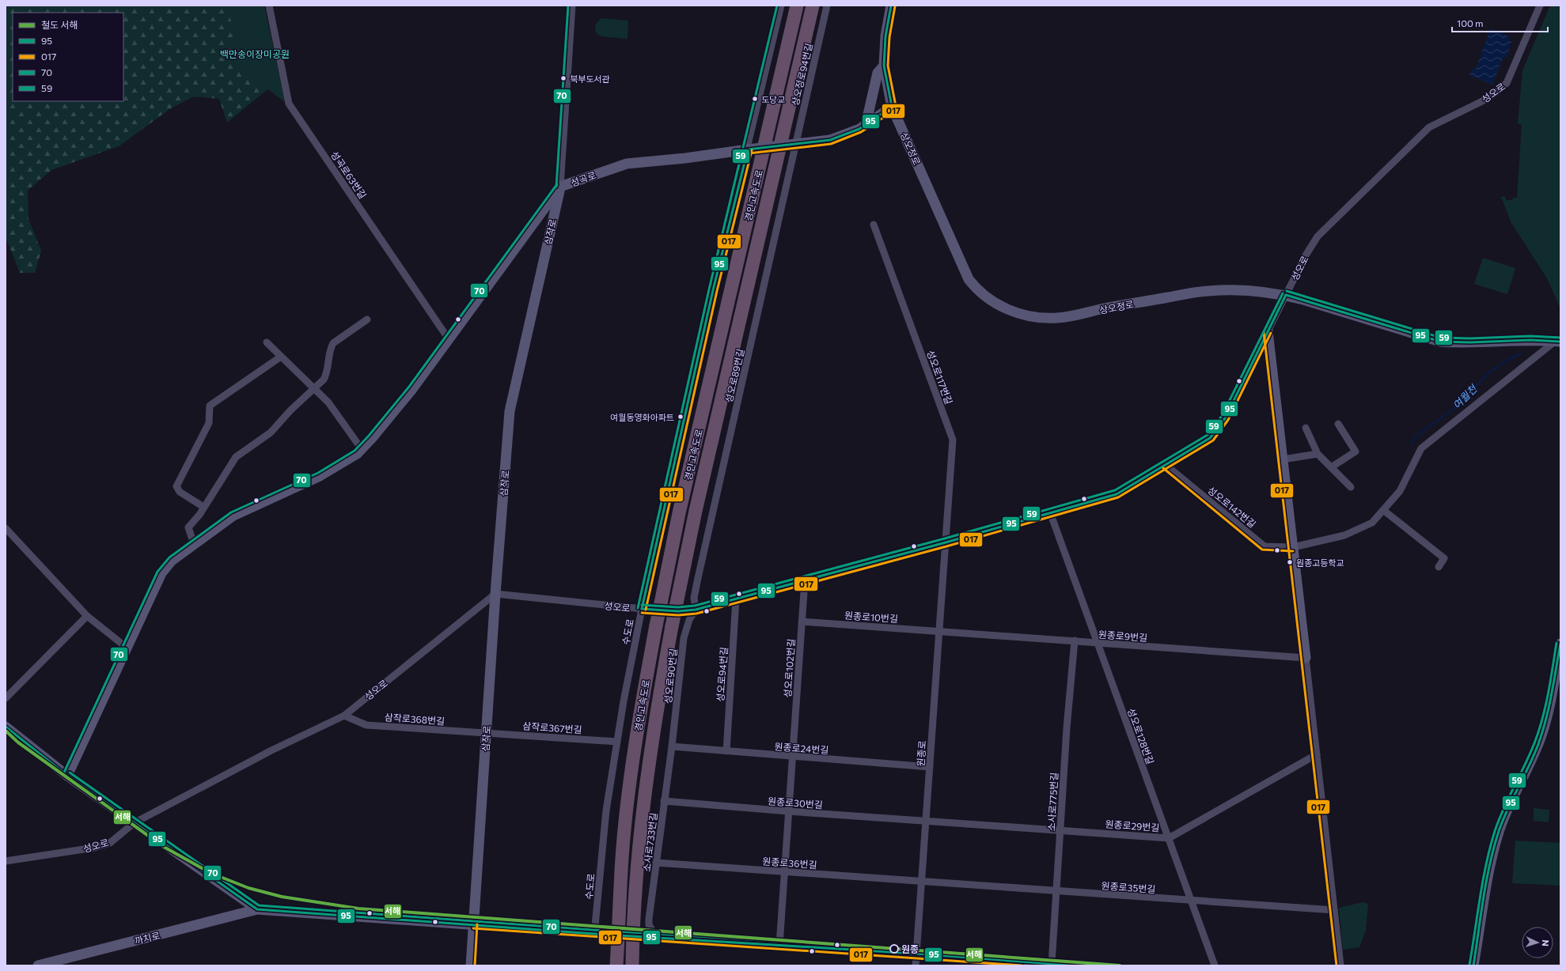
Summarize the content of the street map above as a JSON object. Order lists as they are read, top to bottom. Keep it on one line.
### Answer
{"streets":{"highway":["경인고속도로"],"street":["상오정로94번길","성오로","상오정로","성곡로63번길","성곡로","삼작로","성오로89번길","성오로117번길","성오로142번길","원종로10번길","수도로","원종로9번길","성오로102번길","성오로94번길","성오로90번길","삼작로368번길","삼작로367번길","성오로128번길","원종로24번길","원종로","소사로775번길","원종로30번길","원종로29번길","소사로733번길","원종로36번길","원종로35번길","까치로"]},"crossings":[["상오정로94번길","성오로89번길"],["성오로","상오정로"],["성오로","삼작로"],["성오로","성오로89번길"],["성오로","성오로117번길"],["성오로","성오로142번길"],["성오로","수도로"],["성오로","성오로102번길"],["성오로","성오로94번길"],["성오로","성오로90번길"],["성오로","삼작로368번길"],["성오로","성오로128번길"],["성오로","원종로"],["상오정로","성곡로"],["상오정로","성오로142번길"],["성곡로63번길","성곡로"],["성곡로","삼작로"],["성곡로","수도로"],["삼작로","삼작로368번길"],["삼작로","삼작로367번길"],["성오로89번길","성오로90번길"],["성오로117번길","원종로"],["원종로10번길","원종로9번길"],["원종로10번길","성오로102번길"],["원종로10번길","원종로"],["수도로","삼작로367번길"],["원종로9번길","성오로128번길"],["원종로9번길","원종로"],["원종로9번길","소사로775번길"],["성오로102번길","원종로24번길"],["성오로102번길","원종로30번길"],["성오로102번길","원종로36번길"],["성오로94번길","원종로24번길"],["성오로90번길","원종로24번길"],["성오로90번길","소사로733번길"],["삼작로368번길","삼작로367번길"],["성오로128번길","원종로29번길"],["성오로128번길","원종로35번길"],["원종로24번길","원종로"],["원종로24번길","소사로733번길"],["원종로","원종로30번길"],["원종로","원종로29번길"],["원종로","원종로36번길"],["원종로","원종로35번길"],["소사로775번길","원종로29번길"],["소사로775번길","원종로35번길"],["원종로30번길","원종로29번길"],["원종로30번길","소사로733번길"],["소사로733번길","원종로36번길"],["원종로36번길","원종로35번길"]],"water":["여월천"],"parks":["백만송이장미공원"],"places":["북부도서관","도당교","여월동영화아파트","원종고등학교","원종"],"lines":["transit line 95","transit line 70","transit line 59","transit line 017","rail line 서해"],"legend":["철도 서해","95","017","70","59"],"scale_bar":"100 m","north":"right"}
